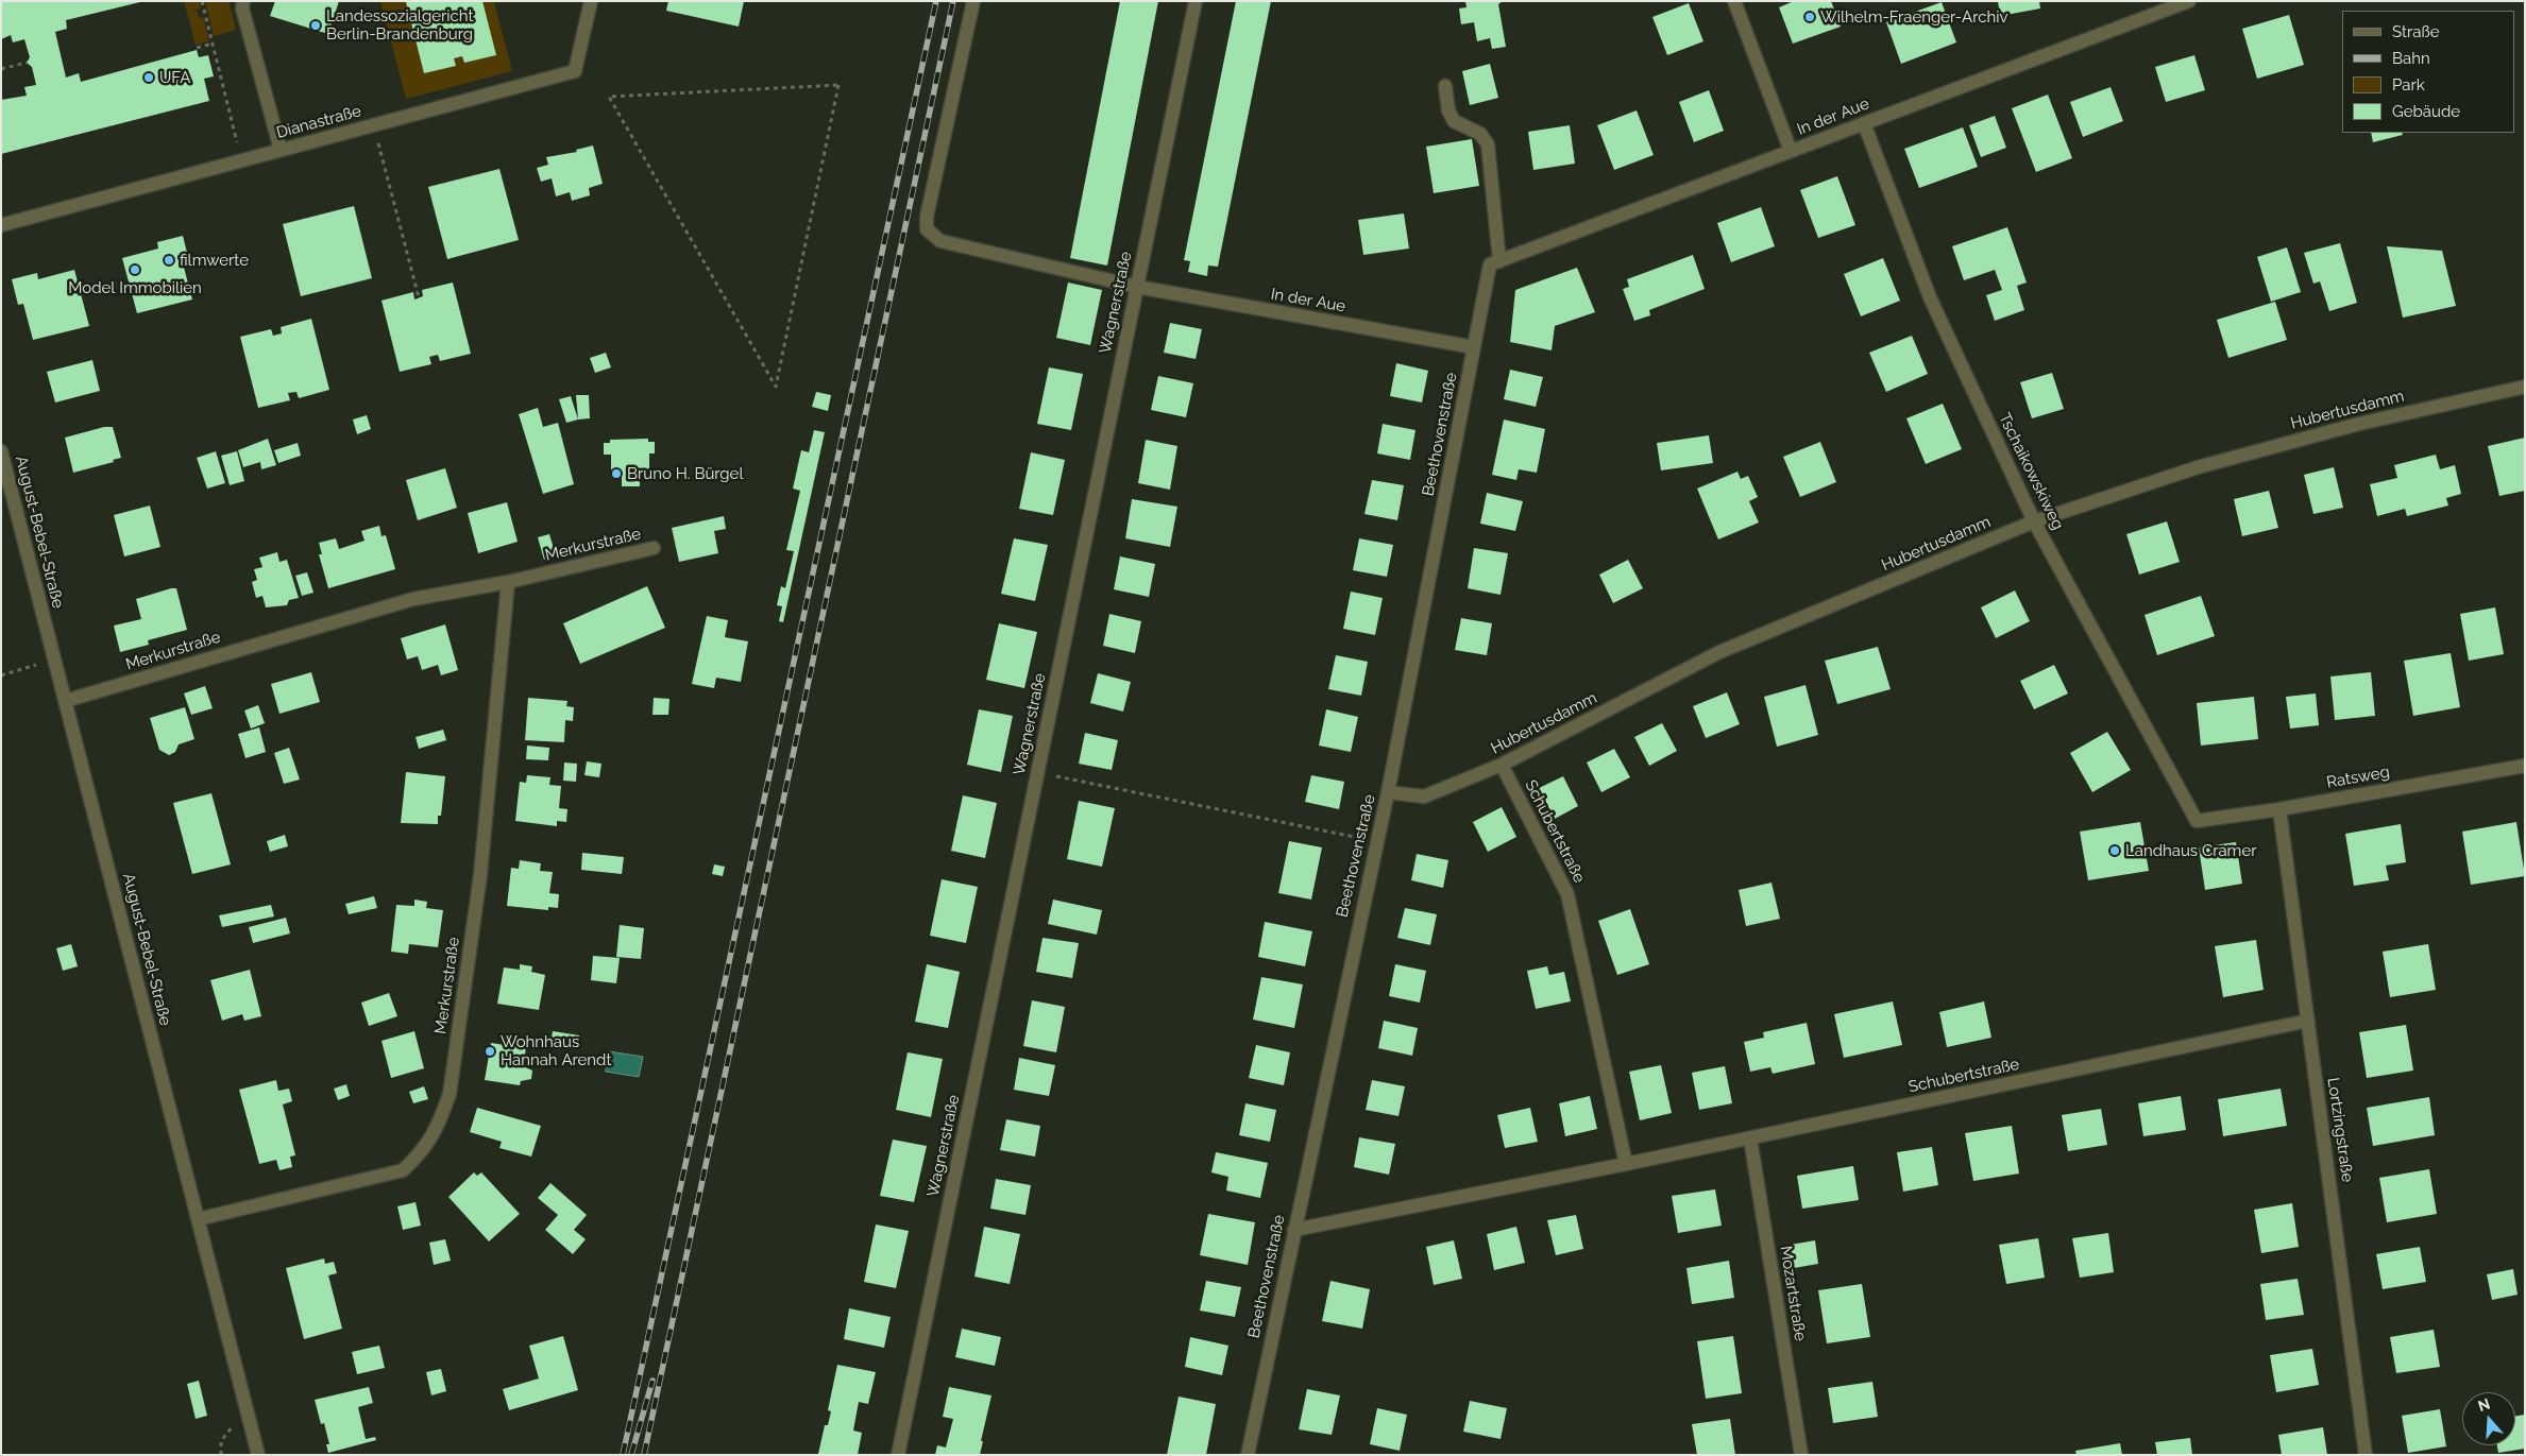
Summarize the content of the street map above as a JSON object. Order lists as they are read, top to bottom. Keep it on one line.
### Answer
{"streets":{"street":["In der Aue","Dianastraße","Wagnerstraße","Hubertusdamm","Beethovenstraße","Tschaikowskiweg","August-Bebel-Straße","Merkurstraße","Ratsweg","Schubertstraße","Lortzingstraße","Mozartstraße"]},"crossings":[["In der Aue","Wagnerstraße"],["In der Aue","Beethovenstraße"],["In der Aue","Tschaikowskiweg"],["Hubertusdamm","Beethovenstraße"],["Hubertusdamm","Tschaikowskiweg"],["Hubertusdamm","Schubertstraße"],["Beethovenstraße","Schubertstraße"],["Tschaikowskiweg","Ratsweg"],["August-Bebel-Straße","Merkurstraße"],["Ratsweg","Lortzingstraße"],["Schubertstraße","Lortzingstraße"],["Schubertstraße","Mozartstraße"]],"places":["Wilhelm-Fraenger-Archiv","Landessozialgericht Berlin-Brandenburg","UFA","filmwerte","Model Immobilien","Bruno H. Bürgel","Landhaus Cramer","Wohnhaus Hannah Arendt"],"legend":["Straße","Bahn","Park","Gebäude"],"north":"top"}
